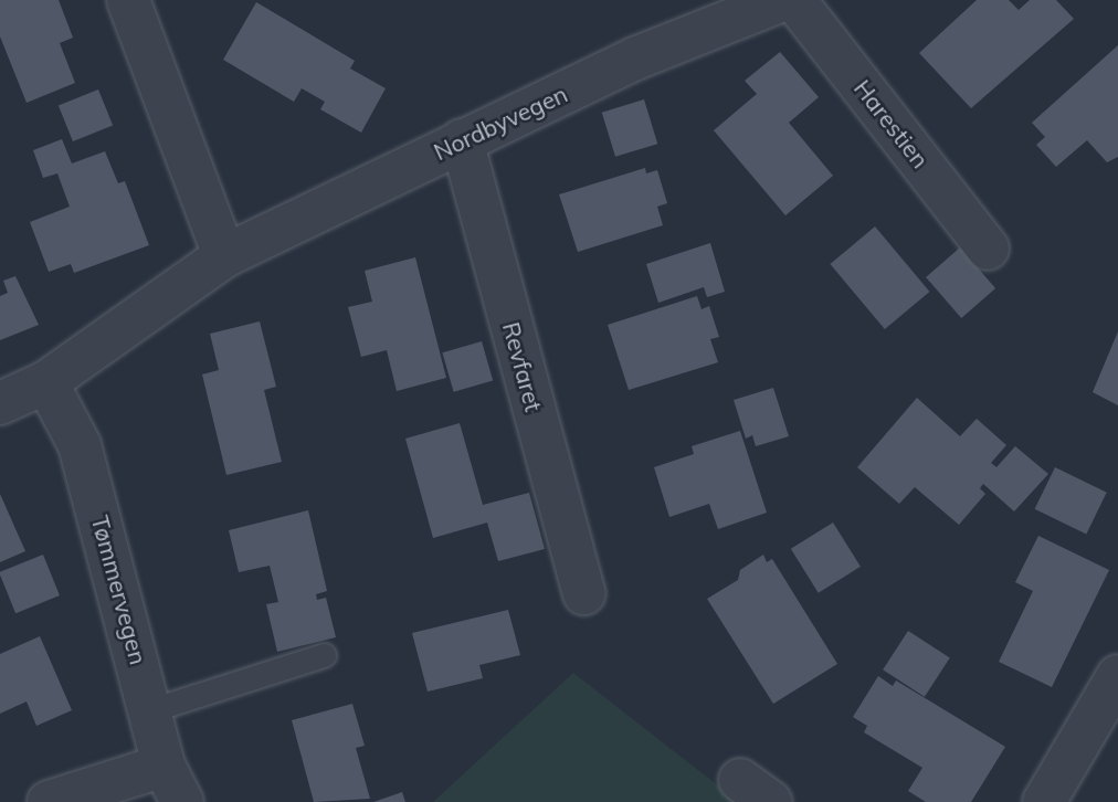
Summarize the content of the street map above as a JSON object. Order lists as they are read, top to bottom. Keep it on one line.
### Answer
{"streets":{"street":["Nordbyvegen","Harestien","Revfaret","Tømmervegen"]},"crossings":[["Nordbyvegen","Revfaret"],["Nordbyvegen","Tømmervegen"]]}
